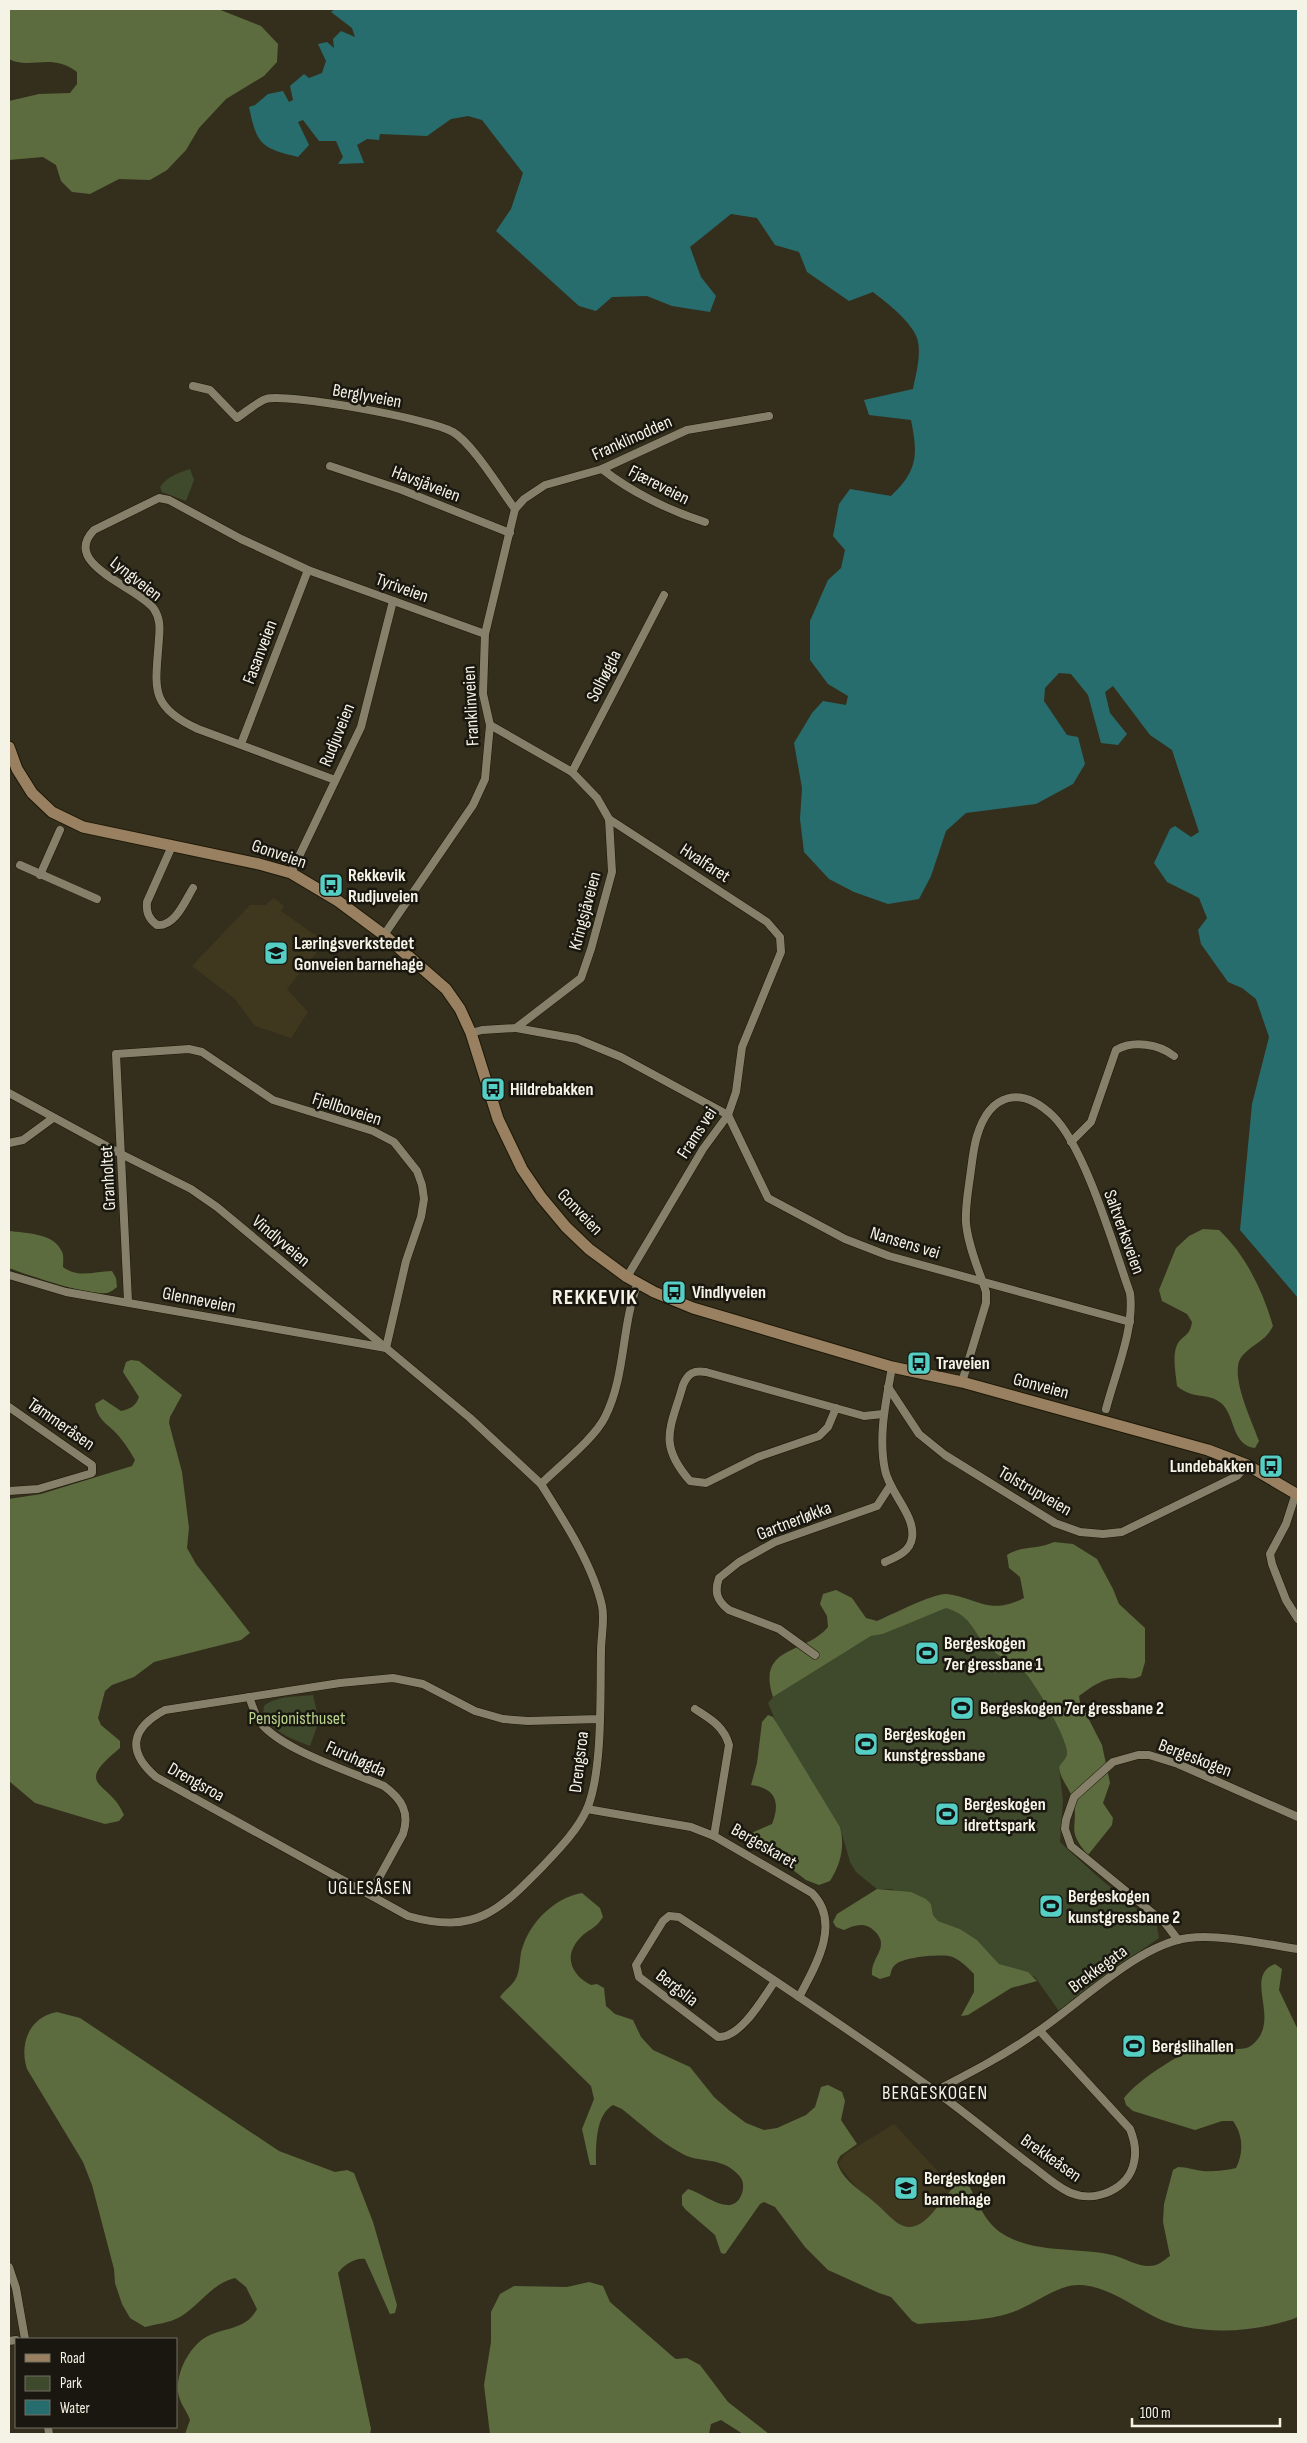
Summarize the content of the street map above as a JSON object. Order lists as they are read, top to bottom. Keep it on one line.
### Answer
{"streets":{"street":["Berglyveien","Franklinodden","Havsjåveien","Fjæreveien","Lyngveien","Tyriveien","Fasanveien","Solhøgda","Franklinveien","Rudjuveien","Gonveien","Hvalfaret","Kringsjåveien","Fjellboveien","Frams vei","Granholtet","Saltverksveien","Vindlyveien","Nansens vei","Glenneveien","Tømmeråsen","Tolstrupveien","Gartnerløkka","Bergeskogen","Furuhøgda","Drengsroa","Bergeskaret","Brekkegata","Bergslia","Brekkeåsen"]},"crossings":[["Berglyveien","Franklinodden"],["Berglyveien","Franklinveien"],["Franklinodden","Fjæreveien"],["Franklinodden","Franklinveien"],["Havsjåveien","Franklinveien"],["Lyngveien","Tyriveien"],["Lyngveien","Fasanveien"],["Lyngveien","Rudjuveien"],["Tyriveien","Fasanveien"],["Tyriveien","Franklinveien"],["Tyriveien","Rudjuveien"],["Solhøgda","Kringsjåveien"],["Franklinveien","Gonveien"],["Franklinveien","Kringsjåveien"],["Rudjuveien","Gonveien"],["Gonveien","Frams vei"],["Gonveien","Tolstrupveien"],["Hvalfaret","Kringsjåveien"],["Hvalfaret","Frams vei"],["Fjellboveien","Granholtet"],["Fjellboveien","Vindlyveien"],["Fjellboveien","Glenneveien"],["Frams vei","Nansens vei"],["Granholtet","Vindlyveien"],["Granholtet","Glenneveien"],["Saltverksveien","Nansens vei"],["Vindlyveien","Glenneveien"],["Vindlyveien","Drengsroa"],["Bergeskogen","Brekkegata"],["Furuhøgda","Drengsroa"],["Drengsroa","Bergeskaret"],["Bergeskaret","Bergslia"],["Brekkegata","Bergslia"],["Brekkegata","Brekkeåsen"],["Bergslia","Brekkeåsen"]],"districts":["REKKEVIK","UGLESÅSEN","BERGESKOGEN"],"parks":["Pensjonisthuset"],"places":{"bus stop":["Rekkevik Rudjuveien","Hildrebakken","Vindlyveien","Traveien","Lundebakken"],"school or university":["Læringsverkstedet Gonveien barnehage","Bergeskogen barnehage"],"sports":["Bergeskogen 7er gressbane 1","Bergeskogen 7er gressbane 2","Bergeskogen kunstgressbane","Bergeskogen idrettspark","Bergeskogen kunstgressbane 2","Bergslihallen"]},"legend":["Road","Park","Water"],"scale_bar":"100 m"}
